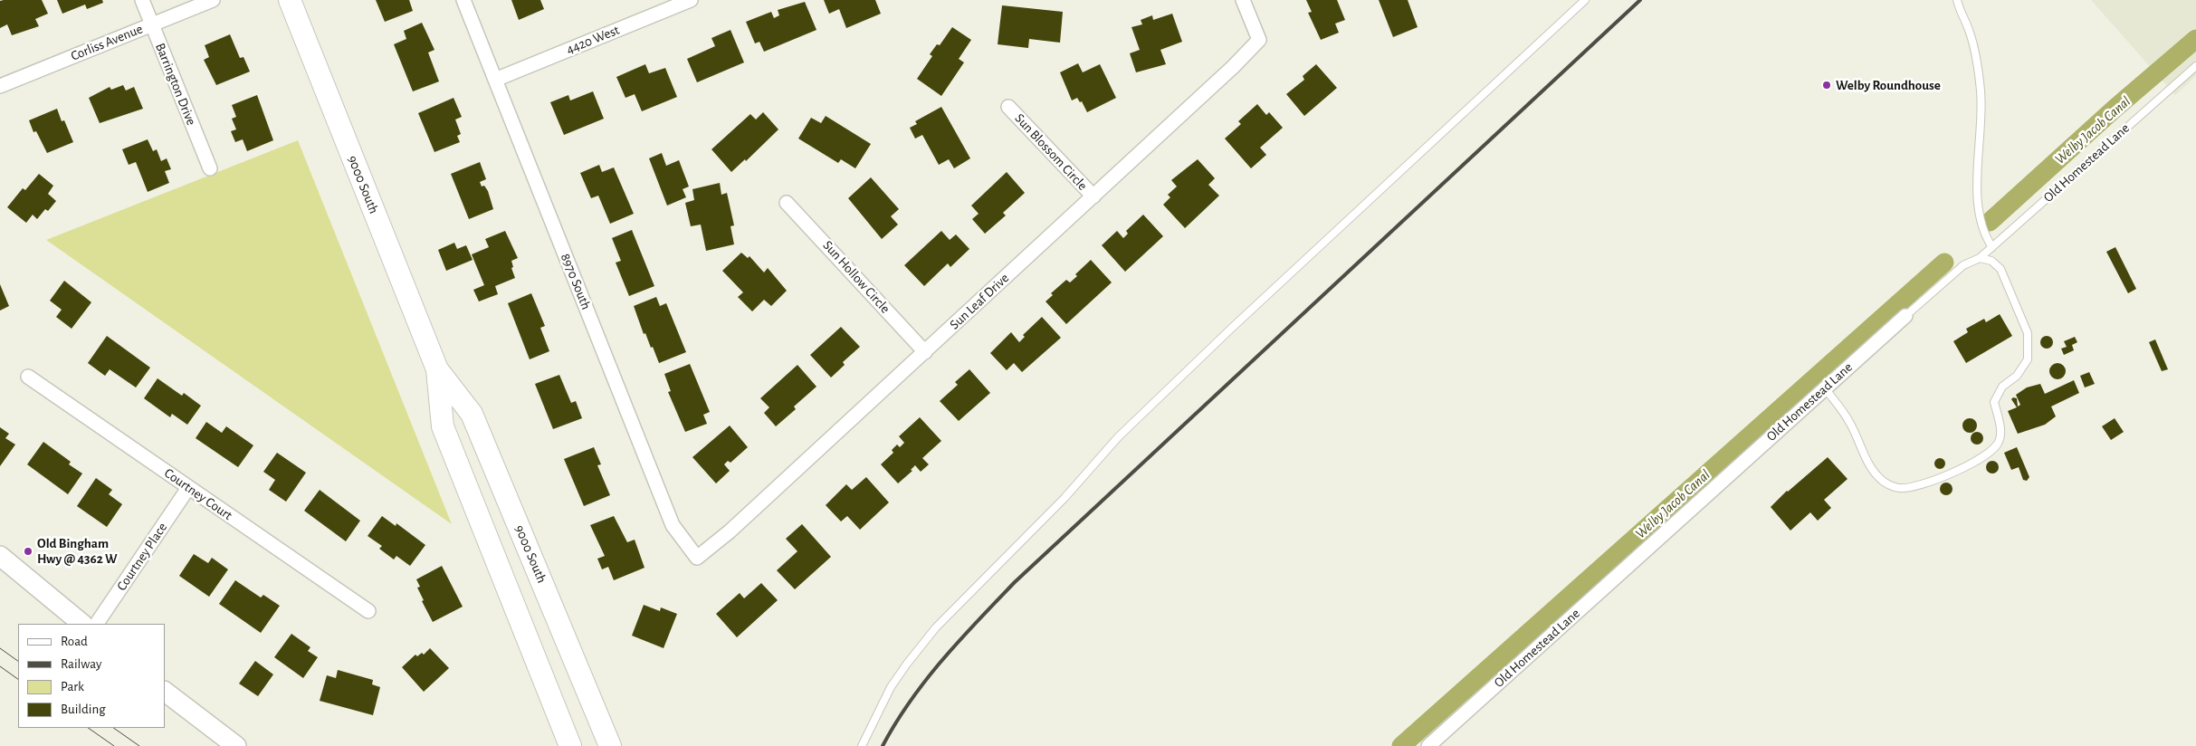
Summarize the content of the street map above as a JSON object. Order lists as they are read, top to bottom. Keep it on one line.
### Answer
{"streets":{"main road":["9000 South"],"street":["4420 West","Corliss Avenue","Barrington Drive","Sun Blossom Circle","Old Homestead Lane","Sun Hollow Circle","8970 South","Sun Leaf Drive","Courtney Court","Courtney Place"]},"crossings":[["4420 West","8970 South"],["Corliss Avenue","Barrington Drive"],["Sun Blossom Circle","Sun Leaf Drive"],["Sun Hollow Circle","Sun Leaf Drive"],["8970 South","Sun Leaf Drive"],["Courtney Court","Courtney Place"]],"water":["Welby Jacob Canal"],"places":["Welby Roundhouse","Old Bingham Hwy @ 4362 W"],"legend":["Road","Railway","Park","Building"]}
